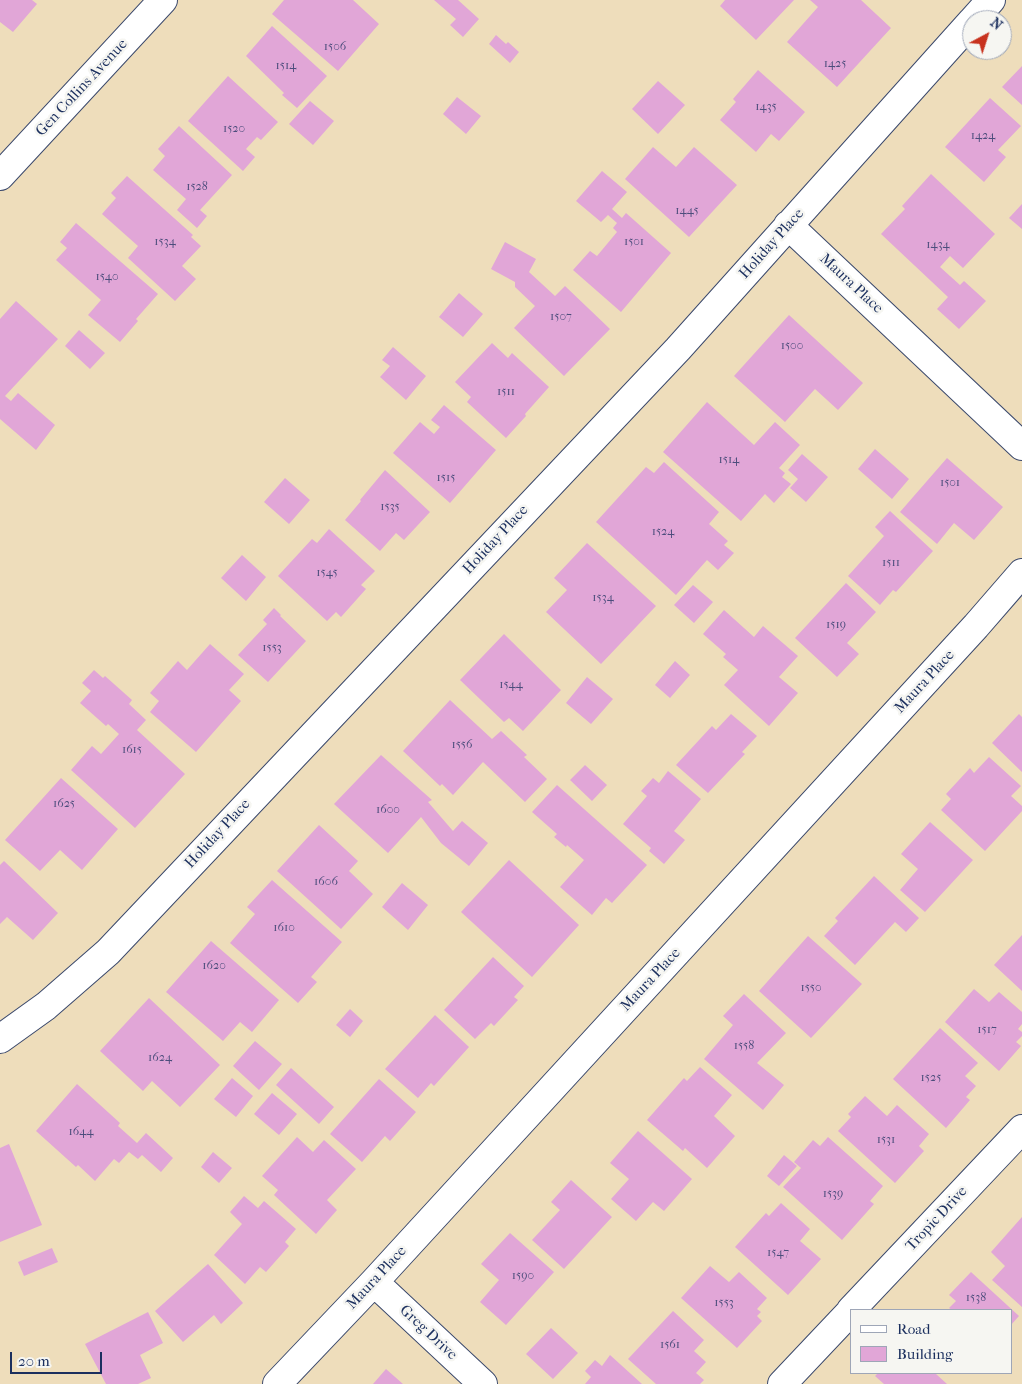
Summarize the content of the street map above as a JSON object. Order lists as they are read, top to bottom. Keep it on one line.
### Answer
{"streets":{"street":["Gen Collins Avenue","Holiday Place","Maura Place","Tropic Drive","Greg Drive"]},"crossings":[["Holiday Place","Maura Place"],["Maura Place","Greg Drive"]],"house_numbers":["1506","1425","1514","1435","1520","1424","1528","1445","1534","1501","1434","1540","1507","1500","1511","1514","1515","1501","1535","1524","1511","1545","1534","1519","1553","1544","1556","1615","1625","1600","1606","1610","1620","1550","1517","1558","1624","1525","1644","1531","1539","1547","1590","1538","1553","1561"],"legend":["Road","Building"],"scale_bar":"20 m","north":"top right"}
